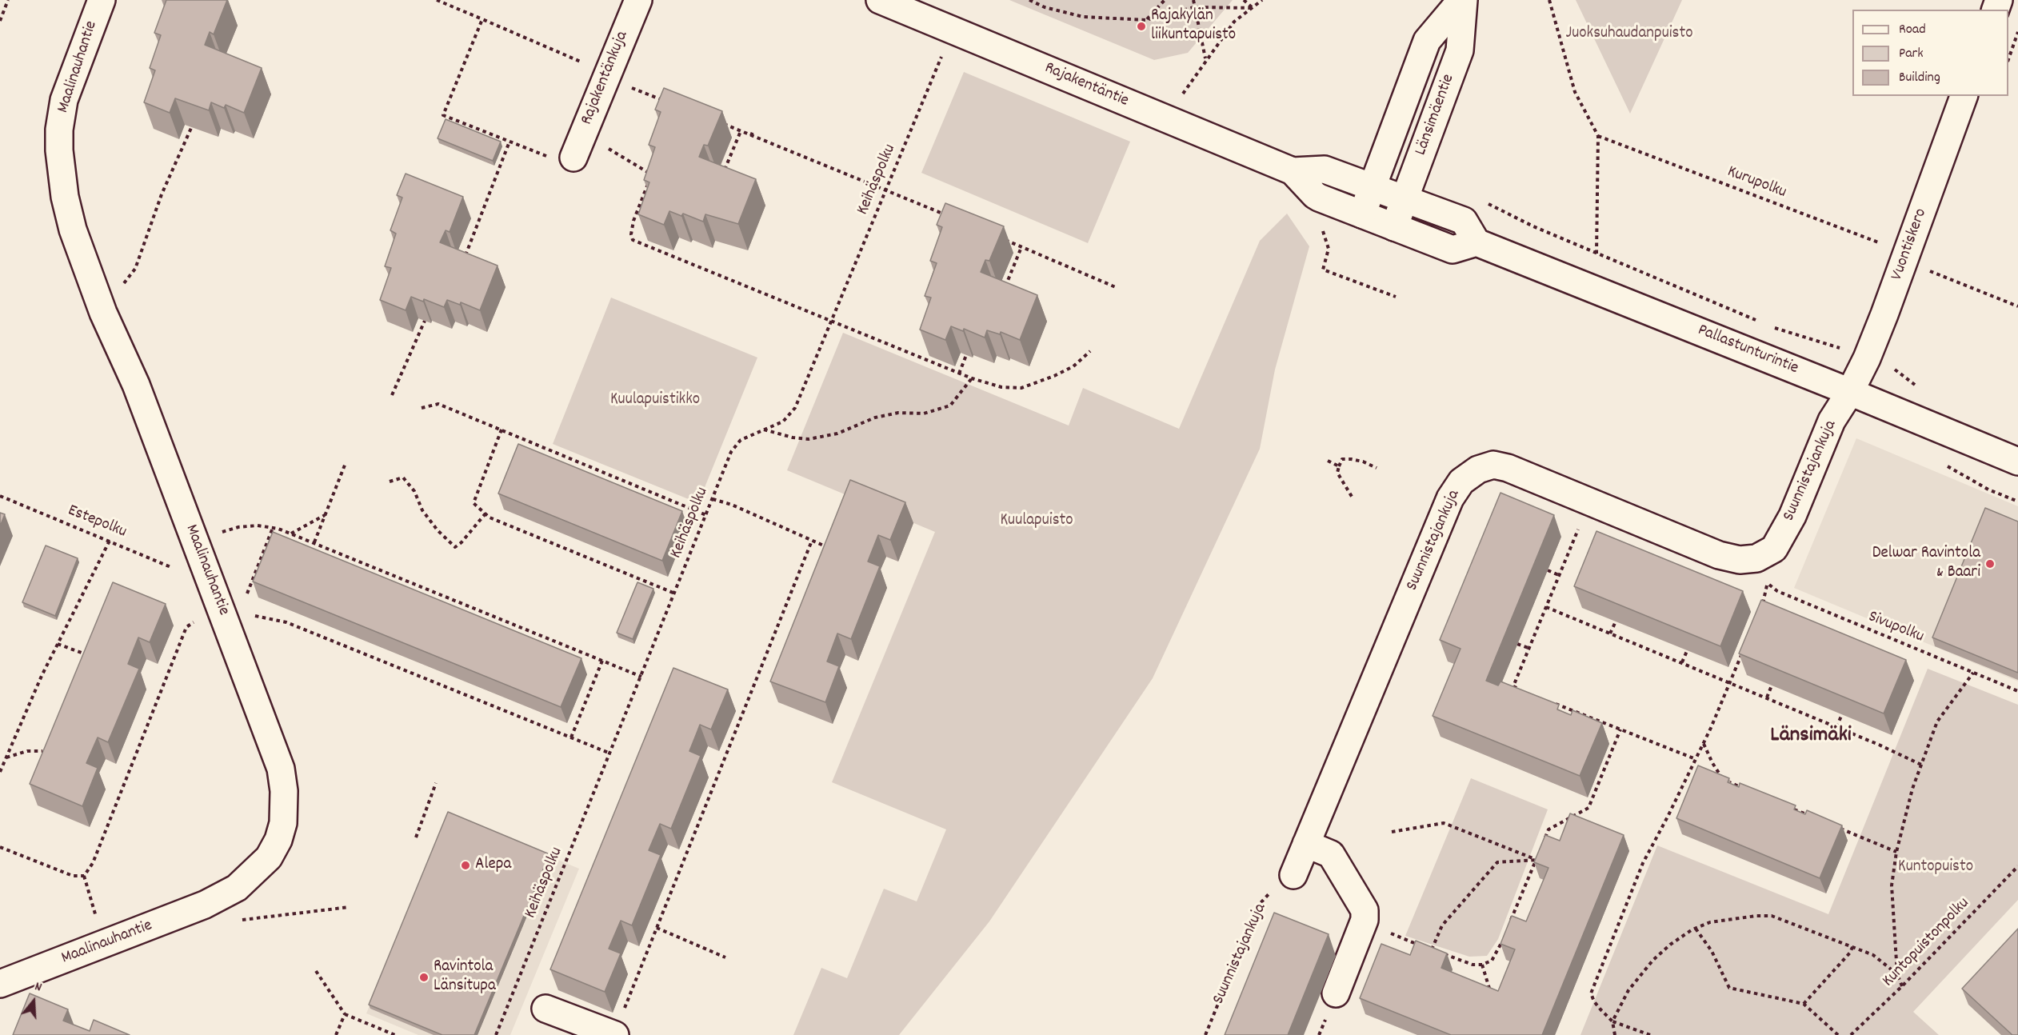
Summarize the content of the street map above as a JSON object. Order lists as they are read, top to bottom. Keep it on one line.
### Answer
{"streets":{"street":["Maalinauhantie","Rajakentänkuja","Rajakentäntie","Länsimäentie","Vuontiskero","Pallastunturintie","Suunnistajankuja"],"path":["Keihäspolku","Kurupolku","Estepolku","Sivupolku","Kuntopuistonpolku"]},"crossings":[["Rajakentäntie","Länsimäentie"],["Kurupolku","Vuontiskero"],["Vuontiskero","Pallastunturintie"],["Vuontiskero","Suunnistajankuja"],["Pallastunturintie","Suunnistajankuja"]],"districts":["Länsimäki"],"parks":["Juoksuhaudanpuisto","Kuulapuistikko","Kuulapuisto","Kuntopuisto"],"places":["Rajakylän liikuntapuisto","Delwar Ravintola & Baari","Alepa","Ravintola Länsitupa"],"legend":["Road","Park","Building"],"north":"top"}
